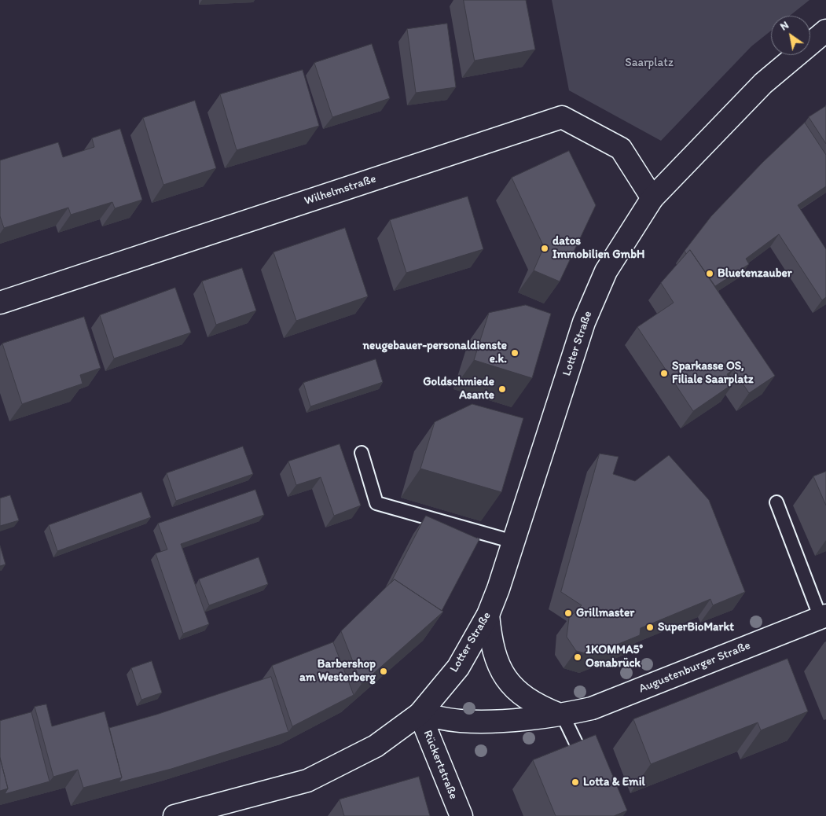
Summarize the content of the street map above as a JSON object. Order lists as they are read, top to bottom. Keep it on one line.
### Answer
{"streets":{"street":["Wilhelmstraße","Lotter Straße","Augustenburger Straße","Rückertstraße"]},"crossings":[["Wilhelmstraße","Lotter Straße"],["Lotter Straße","Augustenburger Straße"],["Lotter Straße","Rückertstraße"],["Augustenburger Straße","Rückertstraße"]],"parks":["Saarplatz"],"places":["datos Immobilien GmbH","Bluetenzauber","neugebauer-personaldienste e.k.","Sparkasse OS, Filiale Saarplatz","Goldschmiede Asante","Grillmaster","SuperBioMarkt","1KOMMA5° Osnabrück","Barbershop am Westerberg","Lotta & Emil"],"north":"top left"}
